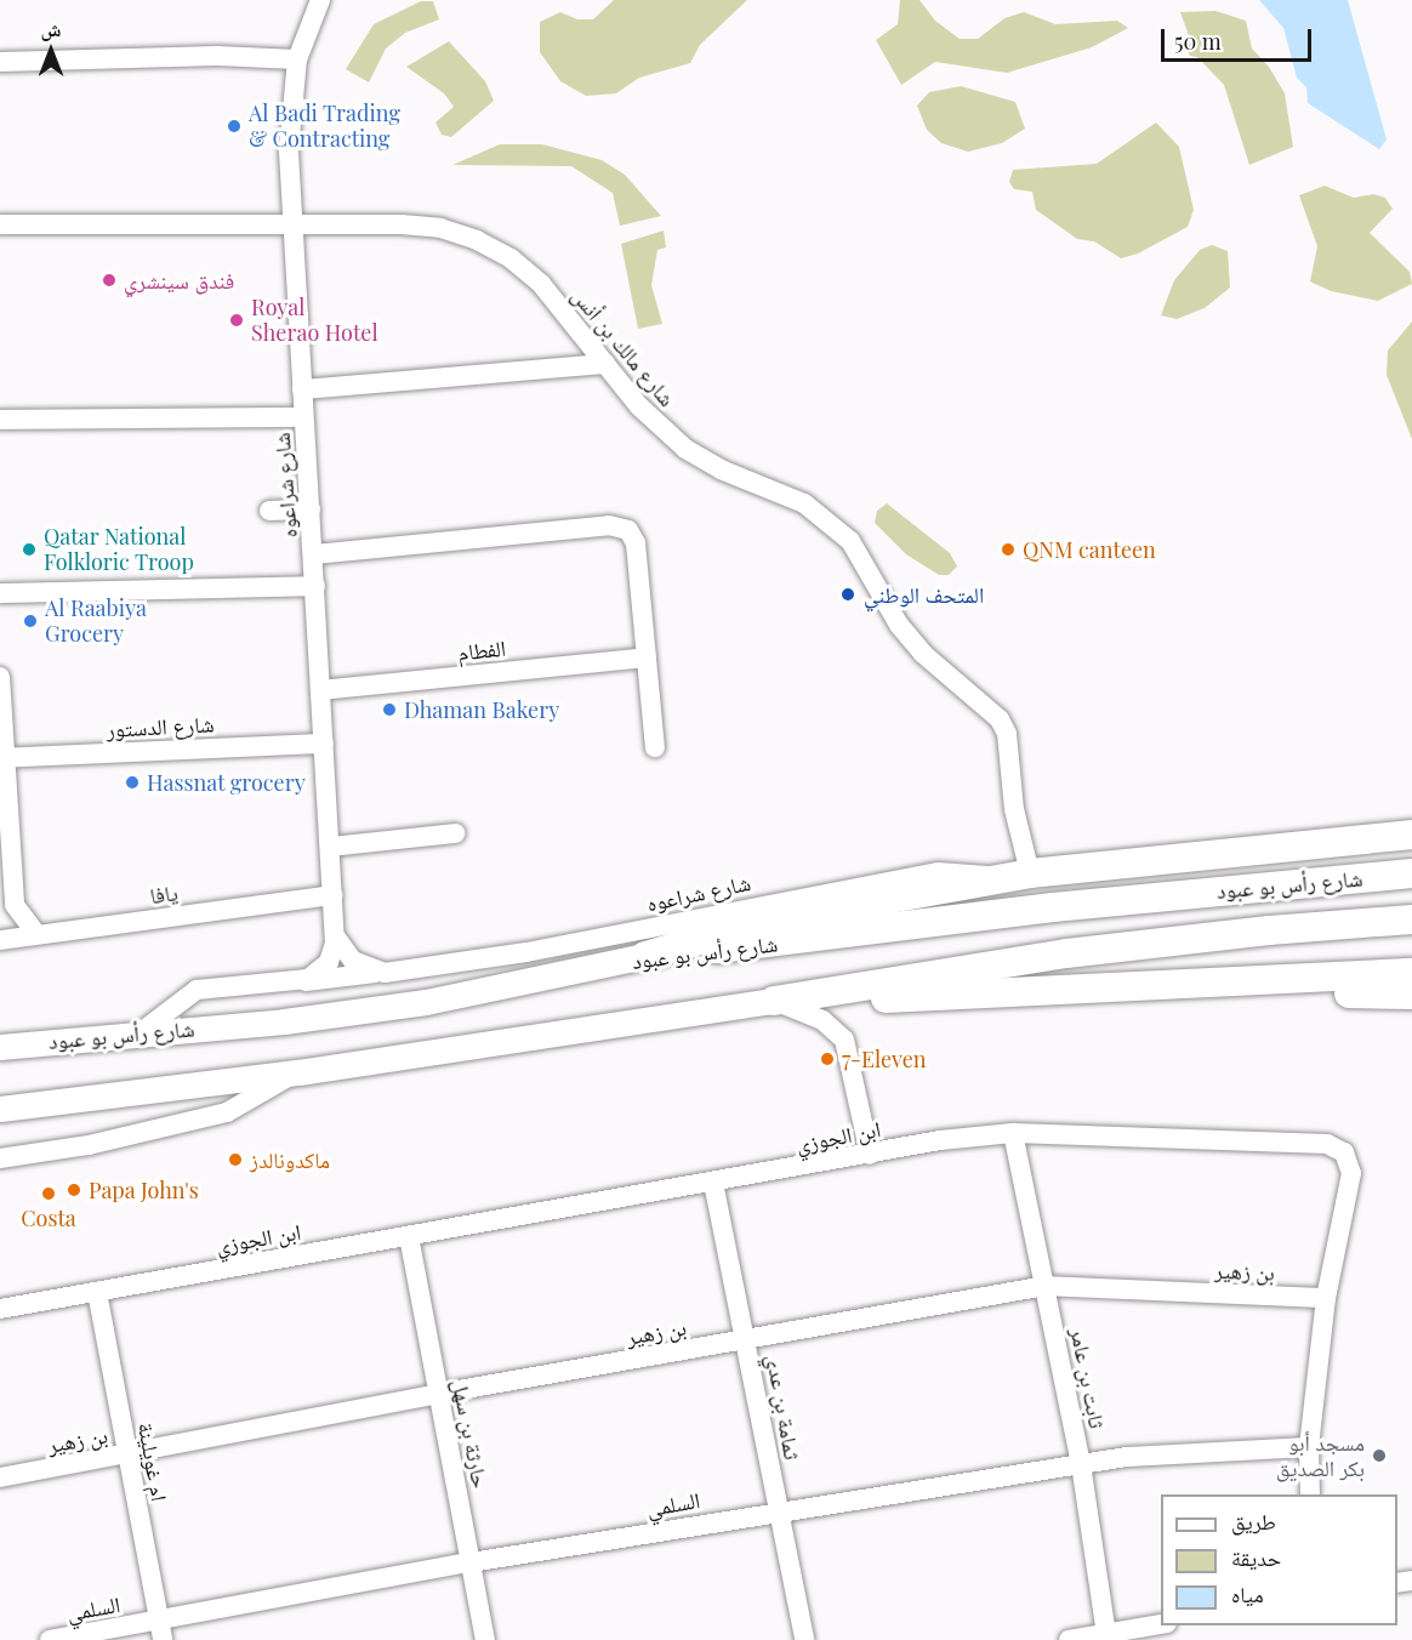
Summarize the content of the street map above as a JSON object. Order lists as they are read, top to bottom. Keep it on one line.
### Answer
{"streets":{"highway":["شارع رأس بو عبود"],"street":["شارع مالك بن أنس","شارع شراعوه","الفطام","شارع الدستور","يافا","ابن الجوزي","بن زهير","ثابت بن عامر","ثمامة بن عدي","حارثة بن سهل","ام غويلينة","السلمي"]},"crossings":[["شارع مالك بن أنس","شارع شراعوه"],["شارع شراعوه","الفطام"],["شارع شراعوه","شارع الدستور"],["شارع شراعوه","يافا"],["ابن الجوزي","بن زهير"],["ابن الجوزي","ثابت بن عامر"],["ابن الجوزي","ثمامة بن عدي"],["ابن الجوزي","حارثة بن سهل"],["ابن الجوزي","ام غويلينة"],["ابن الجوزي","السلمي"],["بن زهير","ثابت بن عامر"],["بن زهير","ثمامة بن عدي"],["بن زهير","حارثة بن سهل"],["بن زهير","ام غويلينة"],["ثابت بن عامر","السلمي"],["ثمامة بن عدي","السلمي"],["حارثة بن سهل","السلمي"],["ام غويلينة","السلمي"]],"places":["Al Badi Trading & Contracting","فندق سينشري","Royal Sherao Hotel","Qatar National Folkloric Troop","QNM canteen","المتحف الوطني","Al Raabiya Grocery","Dhaman Bakery","Hassnat grocery","7-Eleven","ماكدونالدز","Papa John's","Costa","مسجد أبو بكر الصديق"],"legend":["طريق","حديقة","مياه"],"scale_bar":"50 m","north":"top"}
